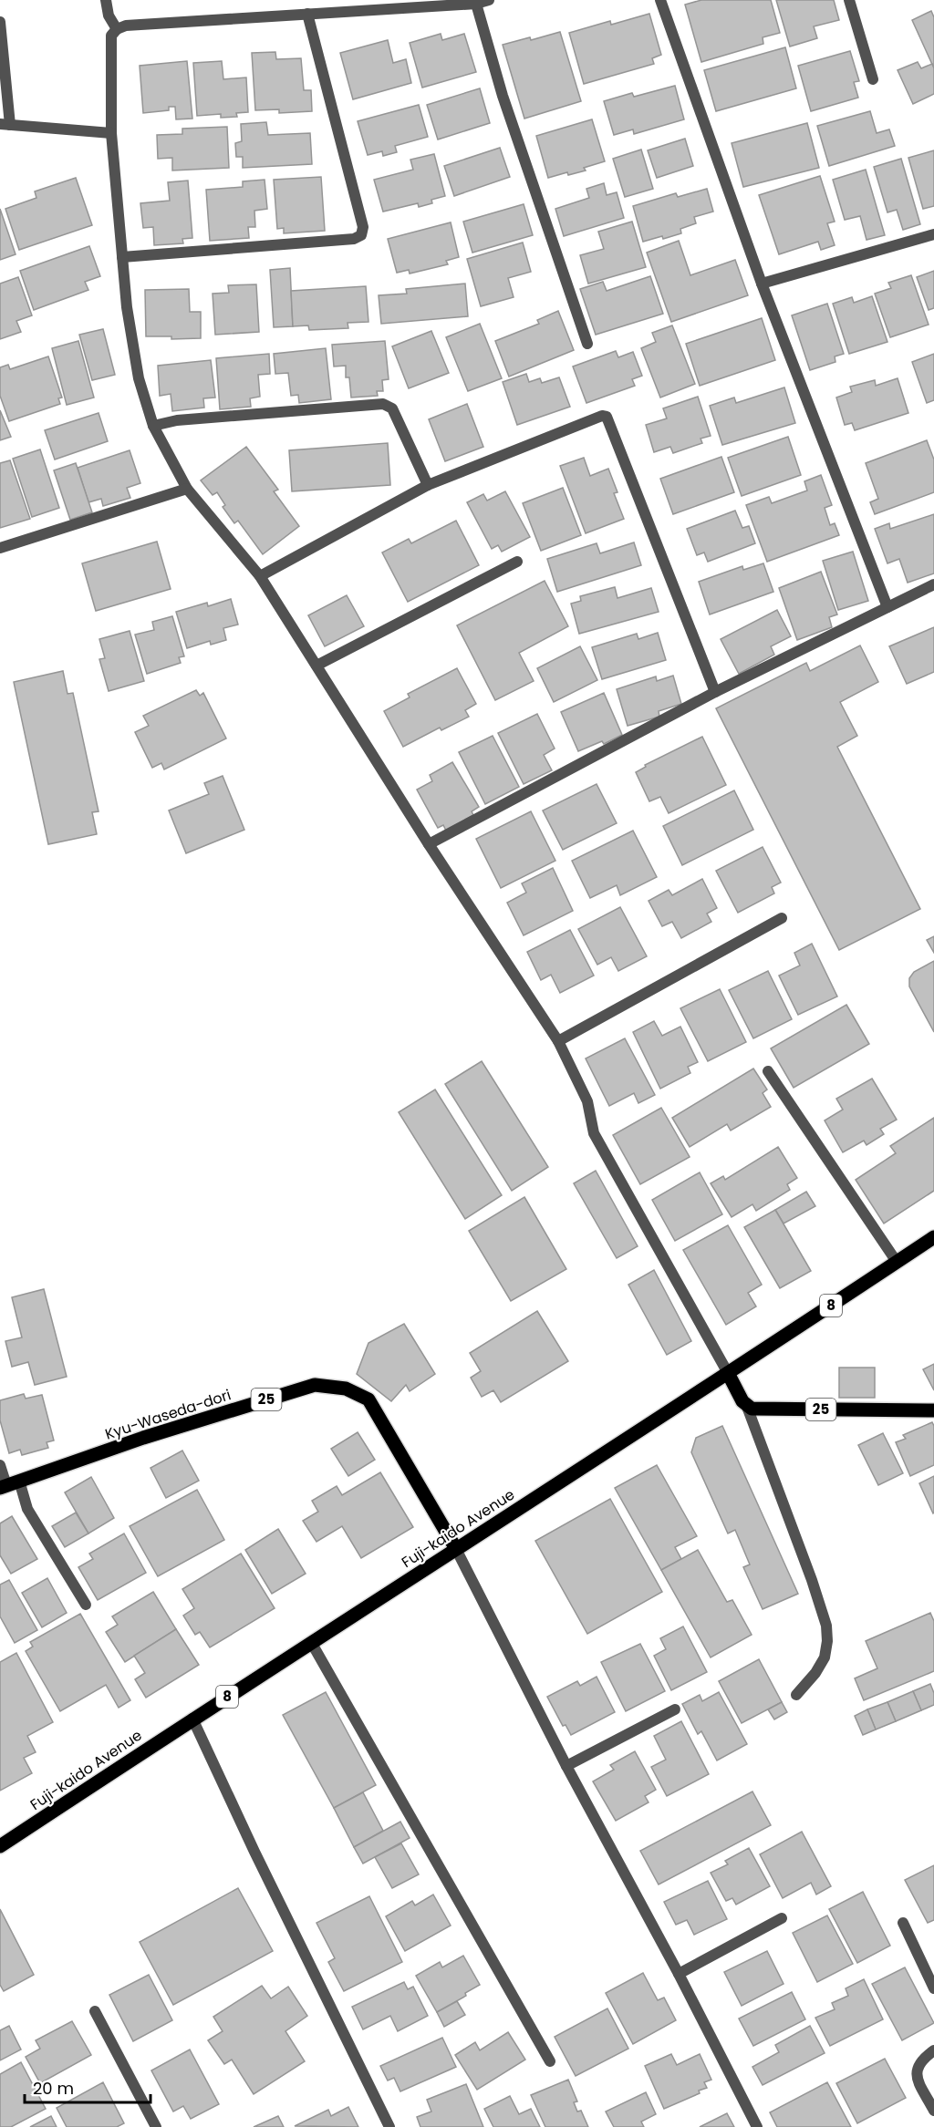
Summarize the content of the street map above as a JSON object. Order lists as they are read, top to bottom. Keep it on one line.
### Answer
{"streets":{"main road":["8","25","Kyu-Waseda-dori","Fuji-kaido Avenue"]},"crossings":[["Kyu-Waseda-dori","Fuji-kaido Avenue"]],"scale_bar":"20 m"}
